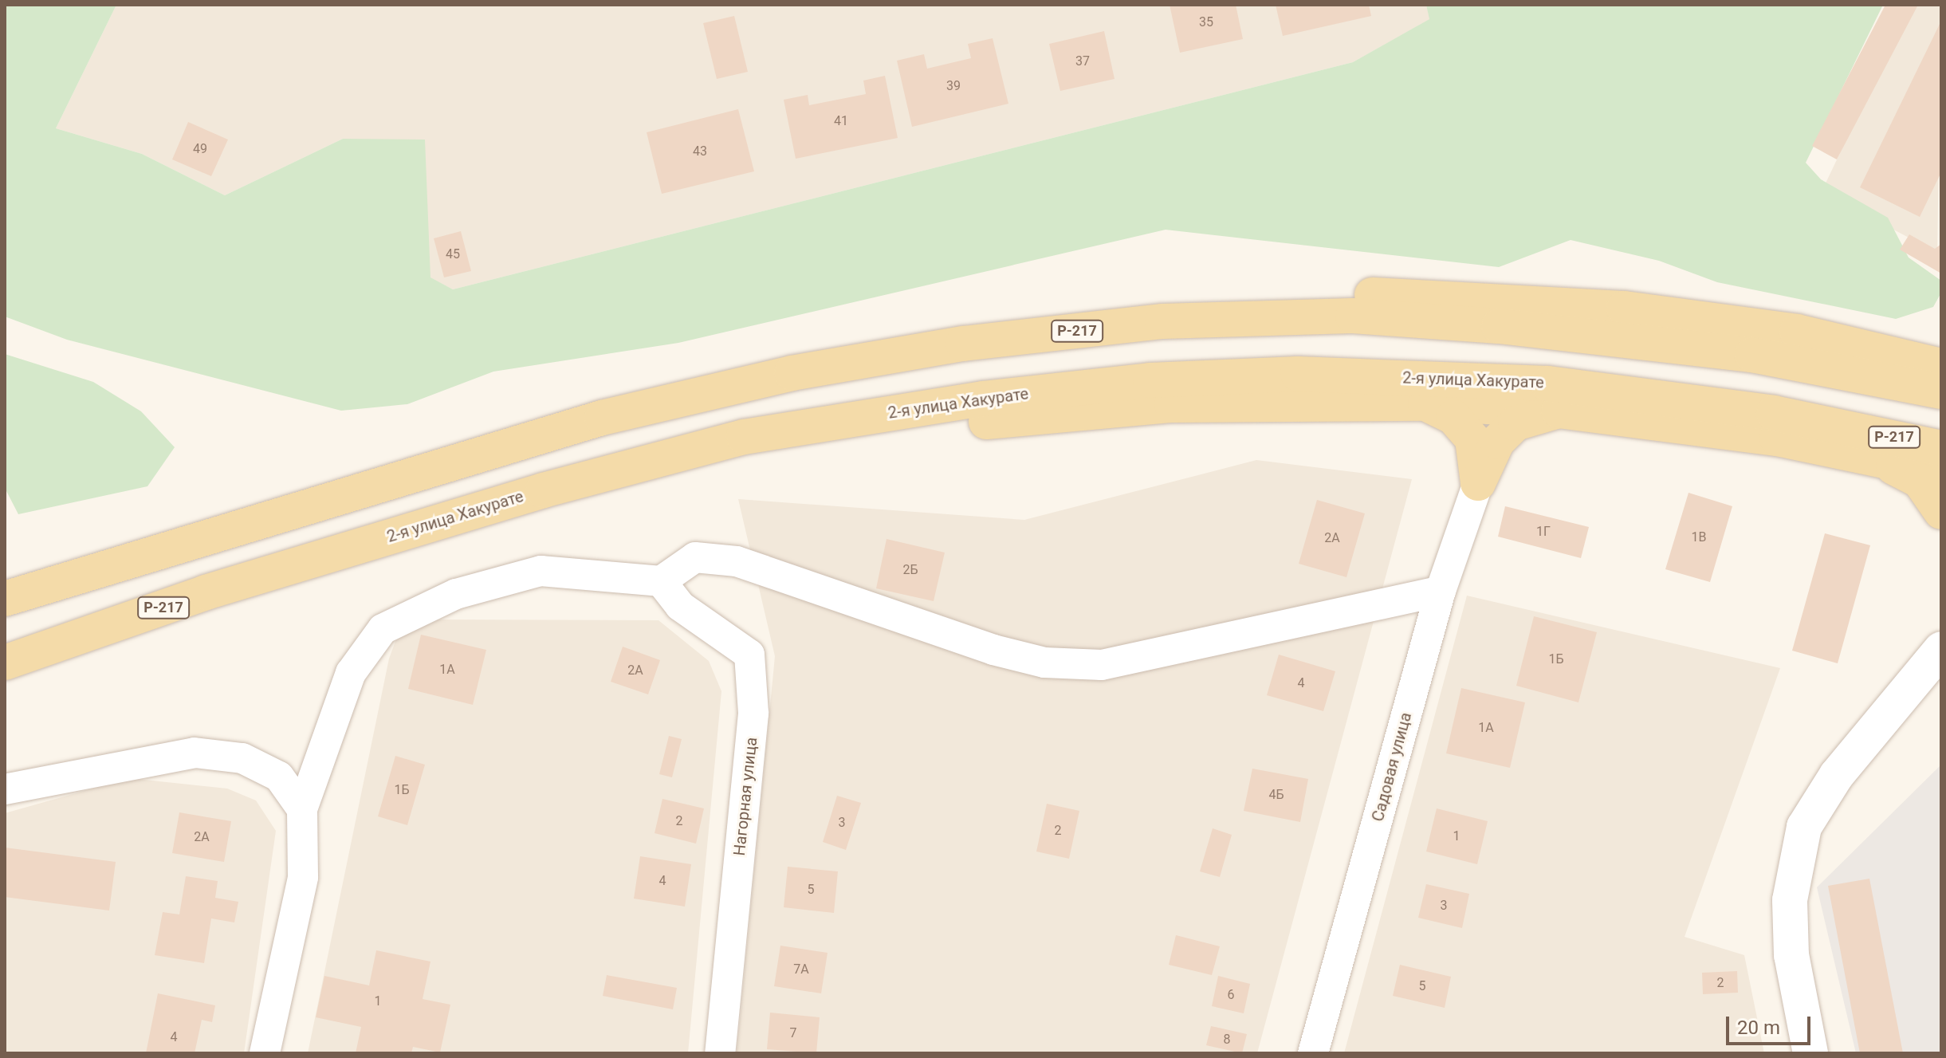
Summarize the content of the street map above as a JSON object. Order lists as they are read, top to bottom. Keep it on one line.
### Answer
{"streets":{"main road":["Р-217","2-я улица Хакурате"],"street":["Садовая улица","Нагорная улица"]},"house_numbers":["35","37","39","41","49","43","45","1Г","1В","2А","2Б","1Б","1А","2А","4","1А","1Б","4Б","2","3","2","1","2А","4","5","3","7А","2","5","6","1","7","4","8"],"scale_bar":"20 m"}
